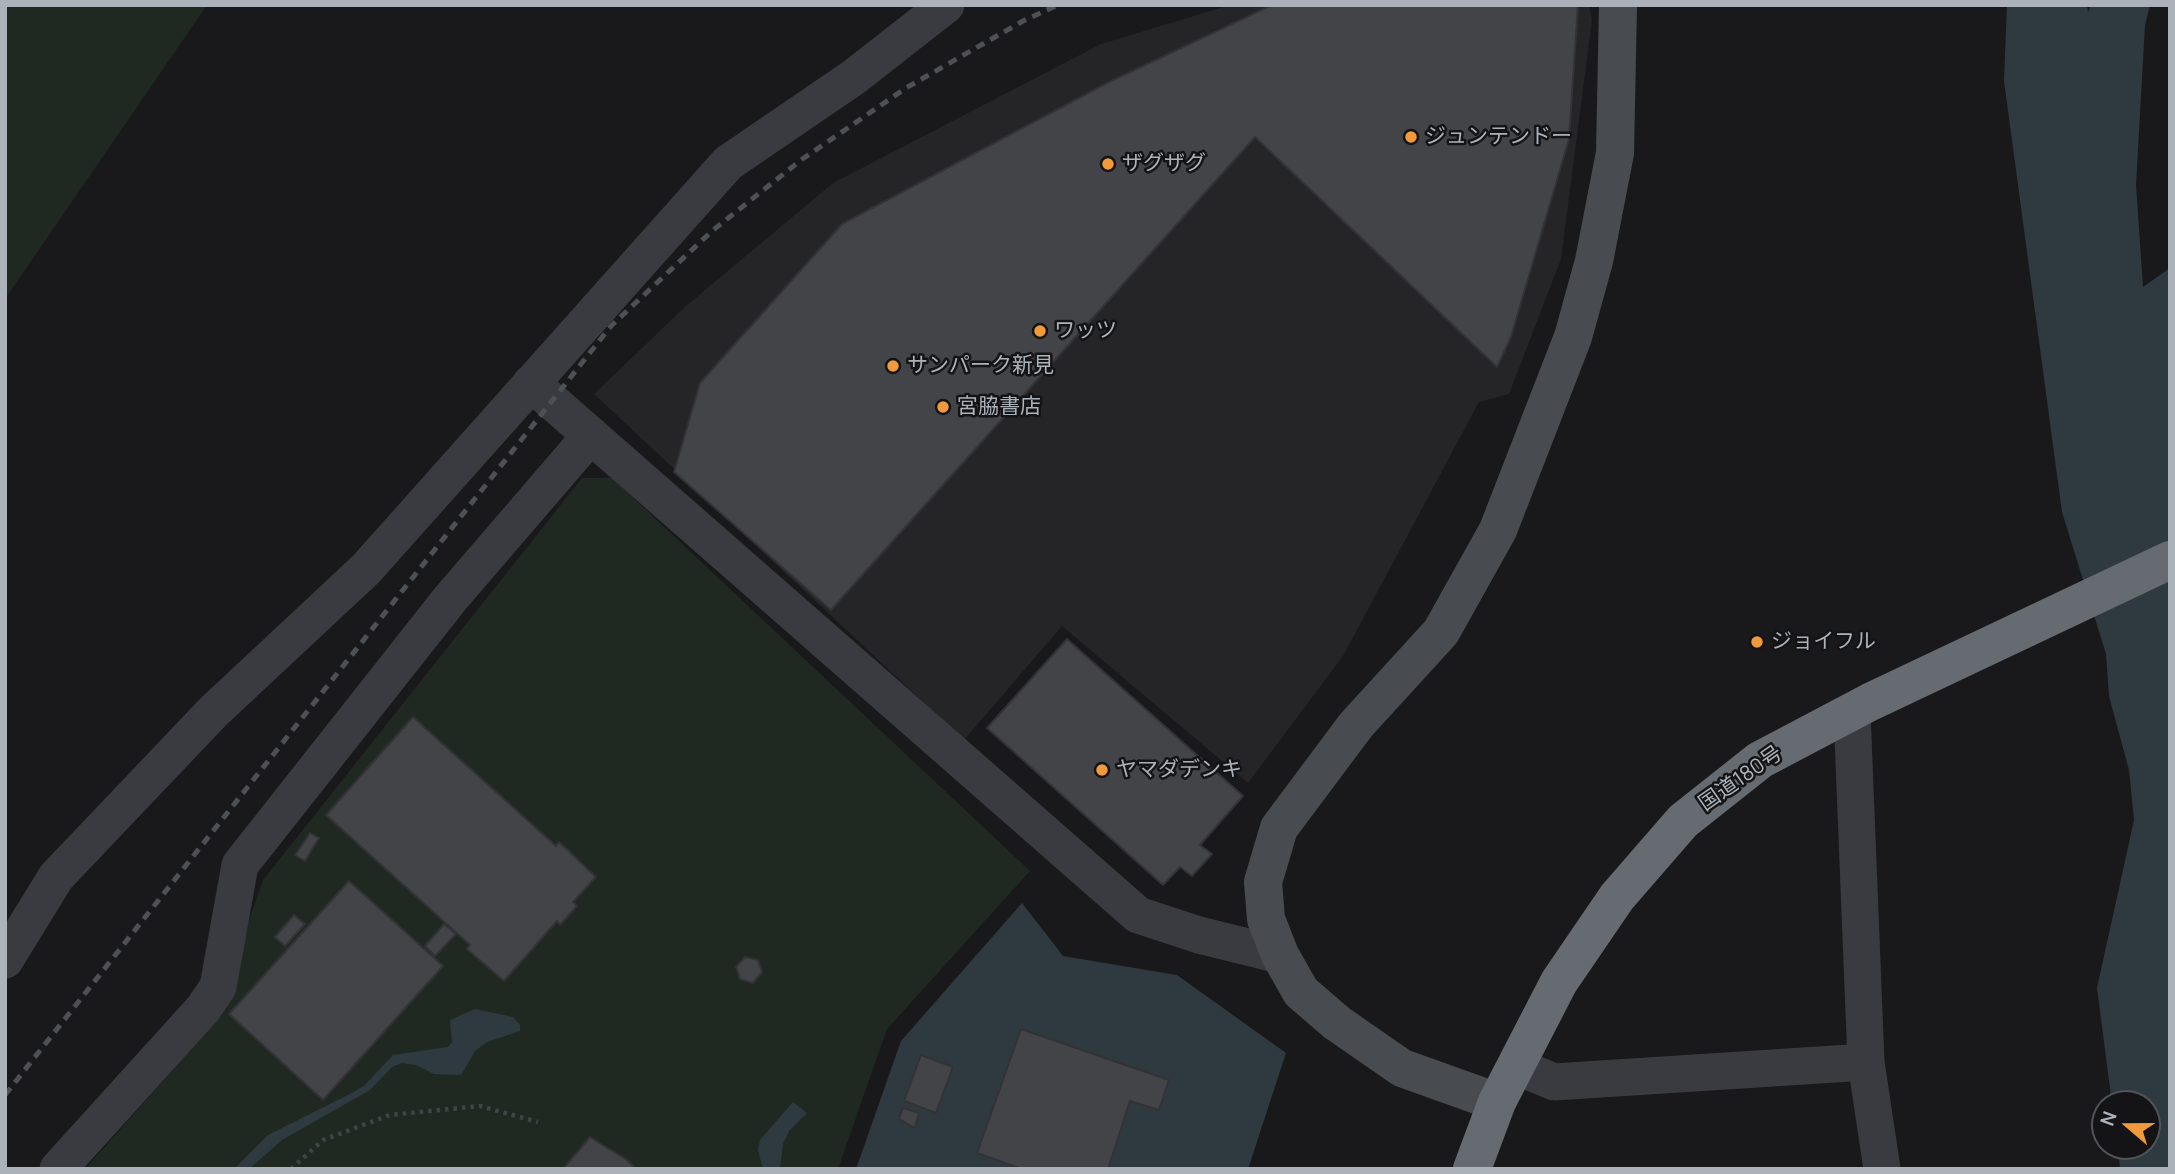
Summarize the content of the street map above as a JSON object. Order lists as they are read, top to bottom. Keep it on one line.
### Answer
{"streets":{"highway":["国道180号"]},"places":["ジュンテンドー","ザグザグ","ワッツ","サンパーク新見","宮脇書店","ジョイフル","ヤマダデンキ"],"north":"left"}
